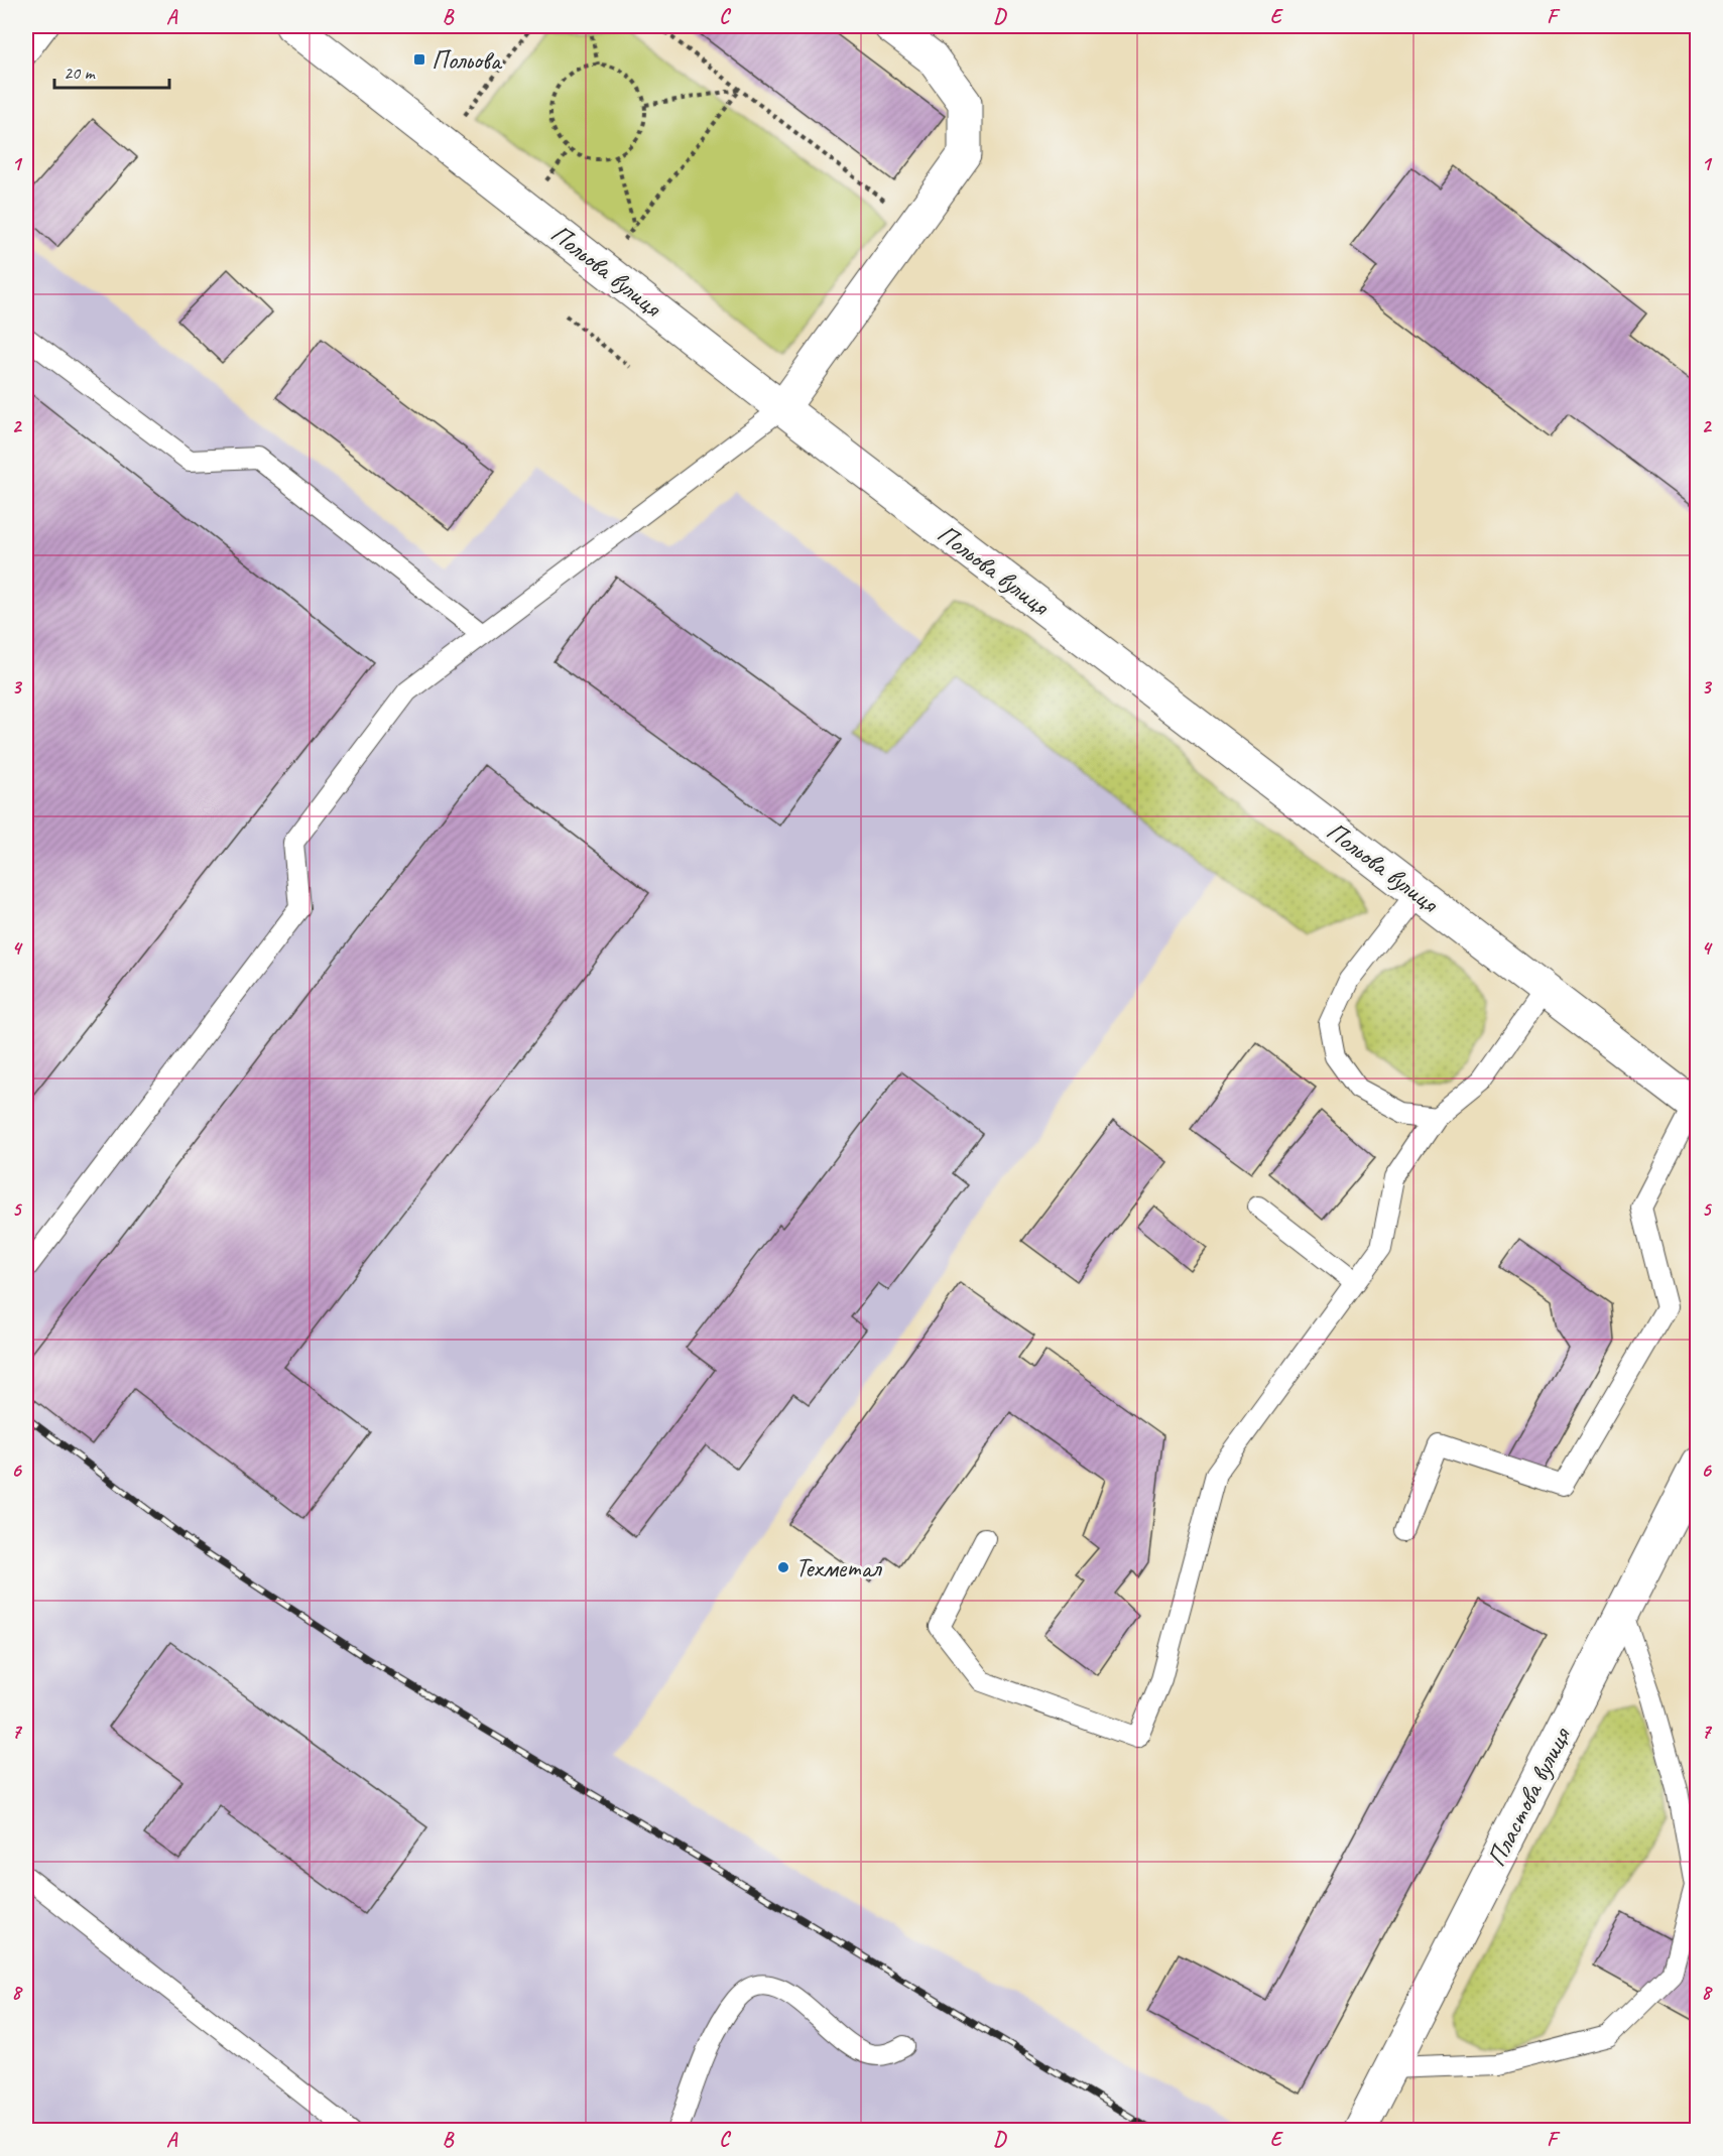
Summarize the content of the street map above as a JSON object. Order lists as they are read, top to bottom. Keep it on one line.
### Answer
{"streets":{"street":["Польова вулиця","Пластова вулиця"]},"places":{"transit":["Польова"],"other":["Техметал"]},"scale_bar":"20 m","grid":{"columns":["A","B","C","D","E","F"],"rows":["1","2","3","4","5","6","7","8"]}}
